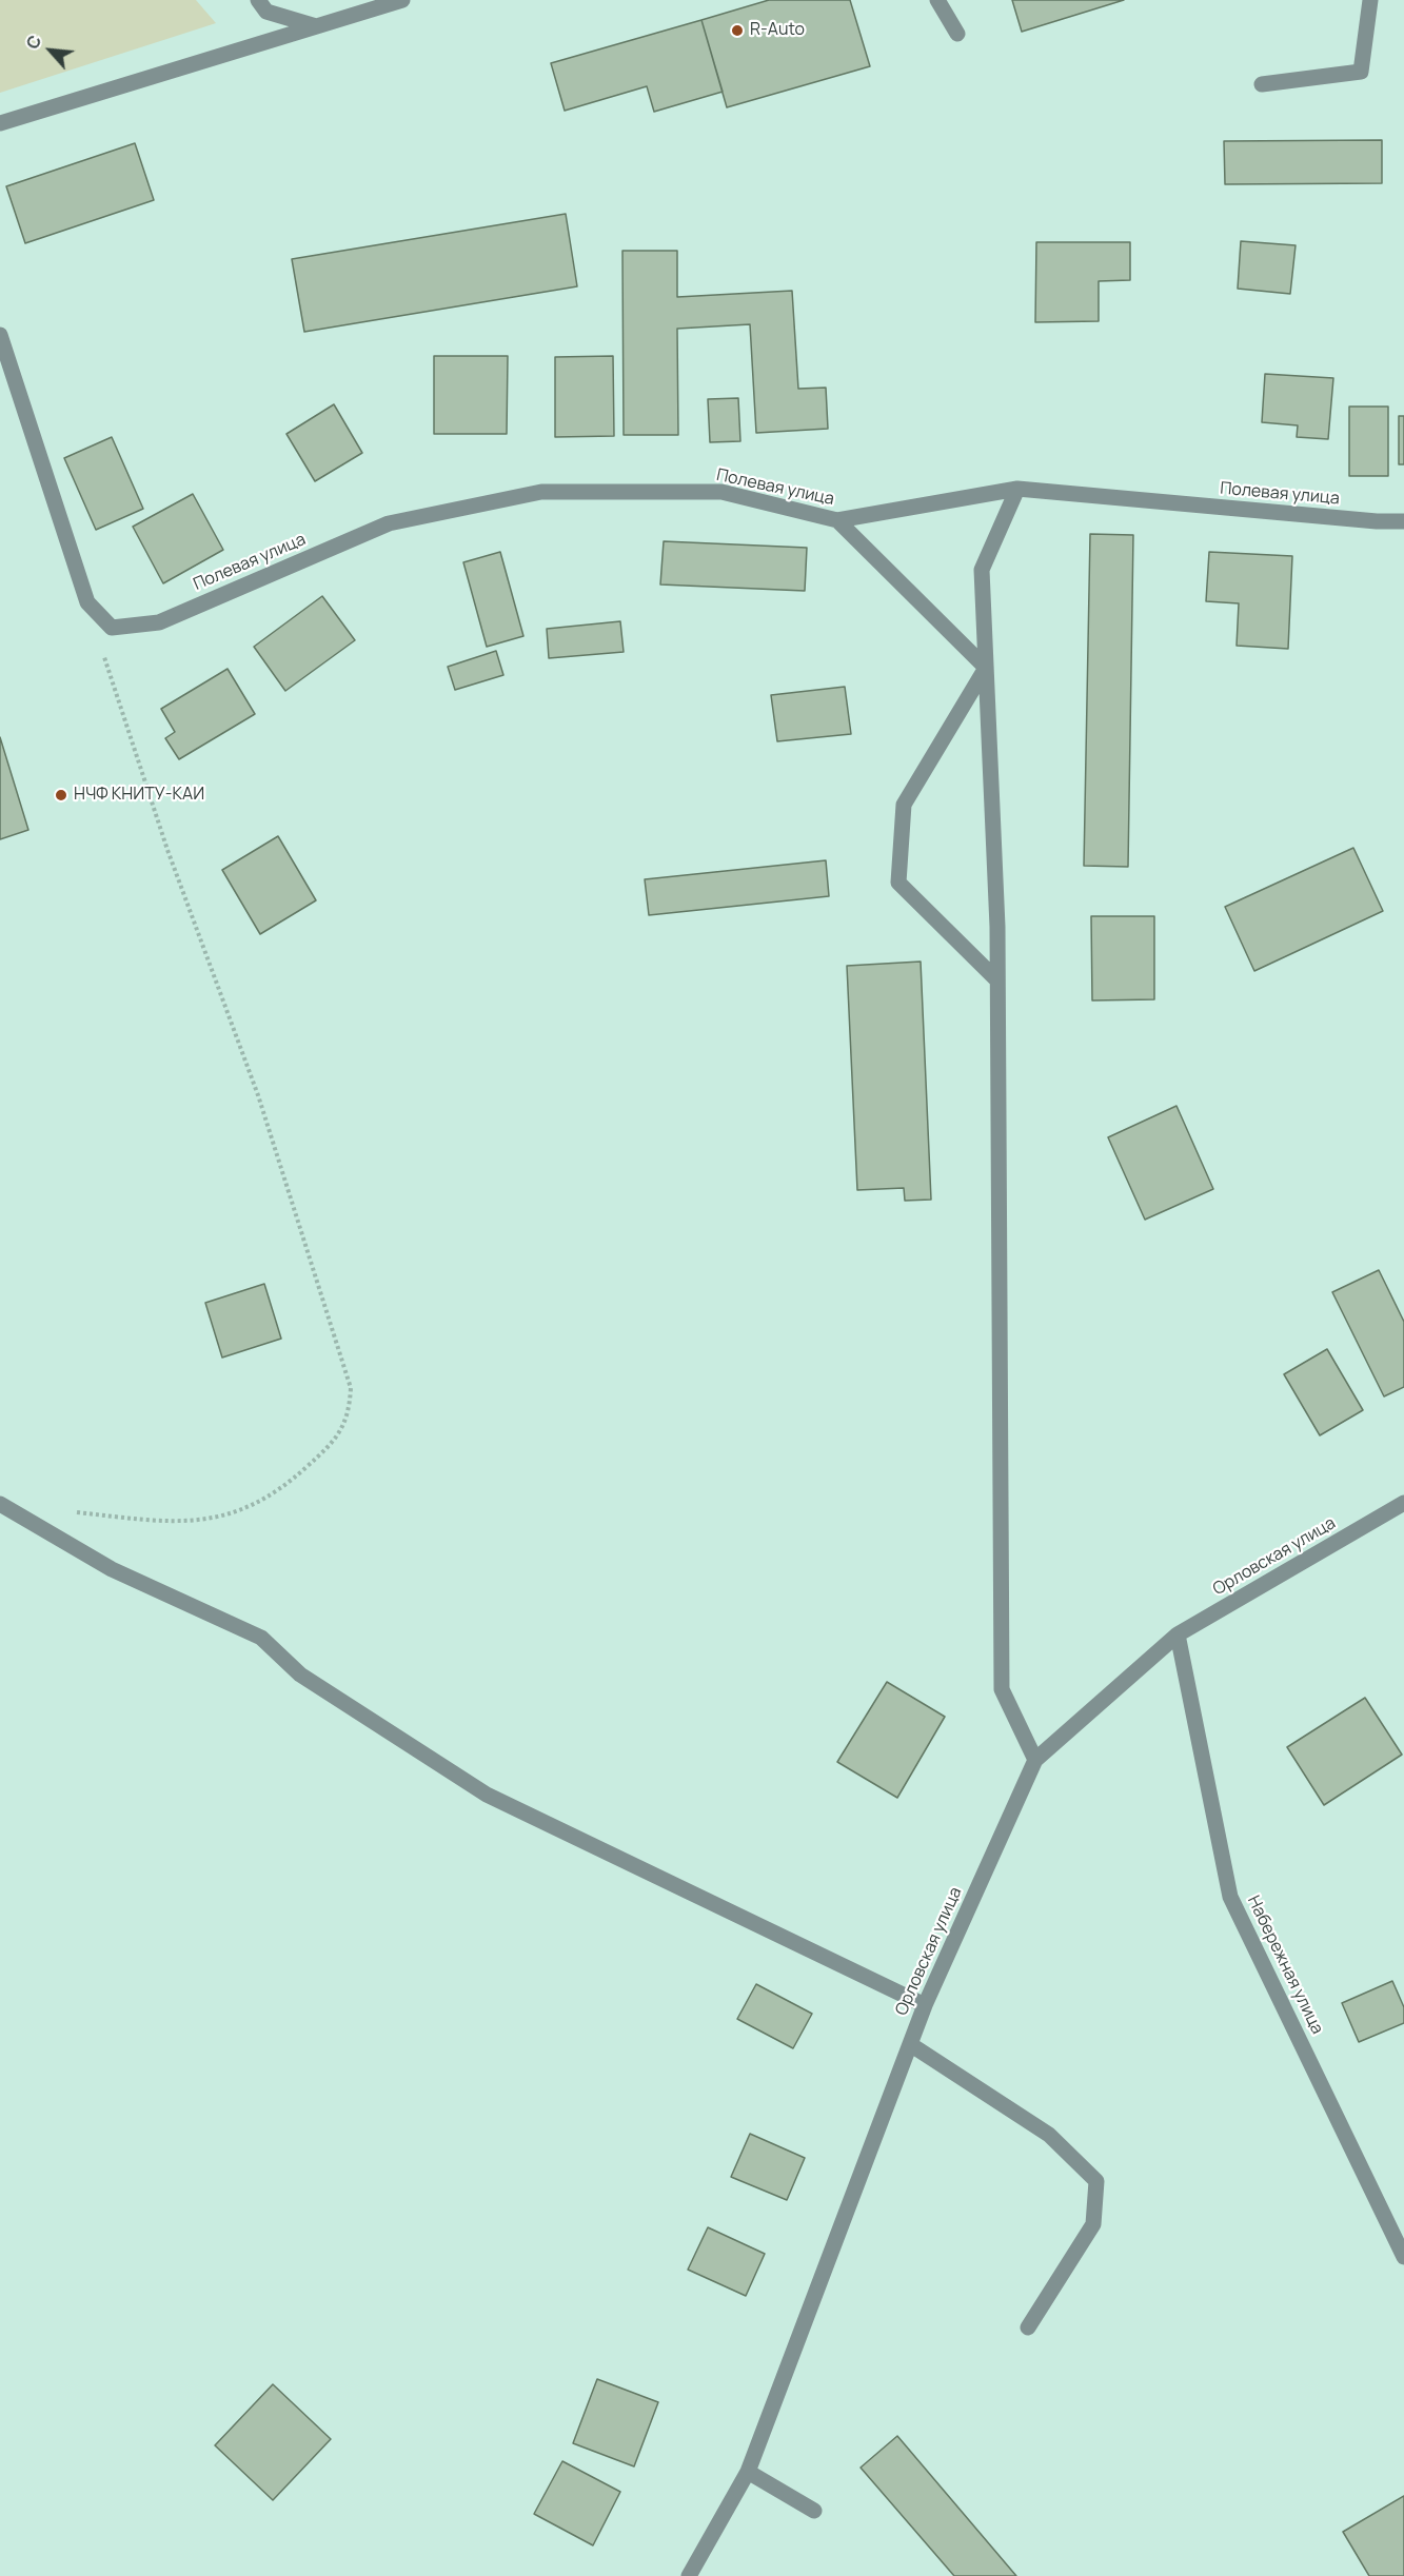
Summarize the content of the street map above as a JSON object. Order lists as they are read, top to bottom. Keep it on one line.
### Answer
{"streets":{"street":["Полевая улица","Орловская улица","Набережная улица"]},"crossings":[["Орловская улица","Набережная улица"]],"places":["R-Auto","НЧФ КНИТУ-КАИ"],"north":"top left"}
